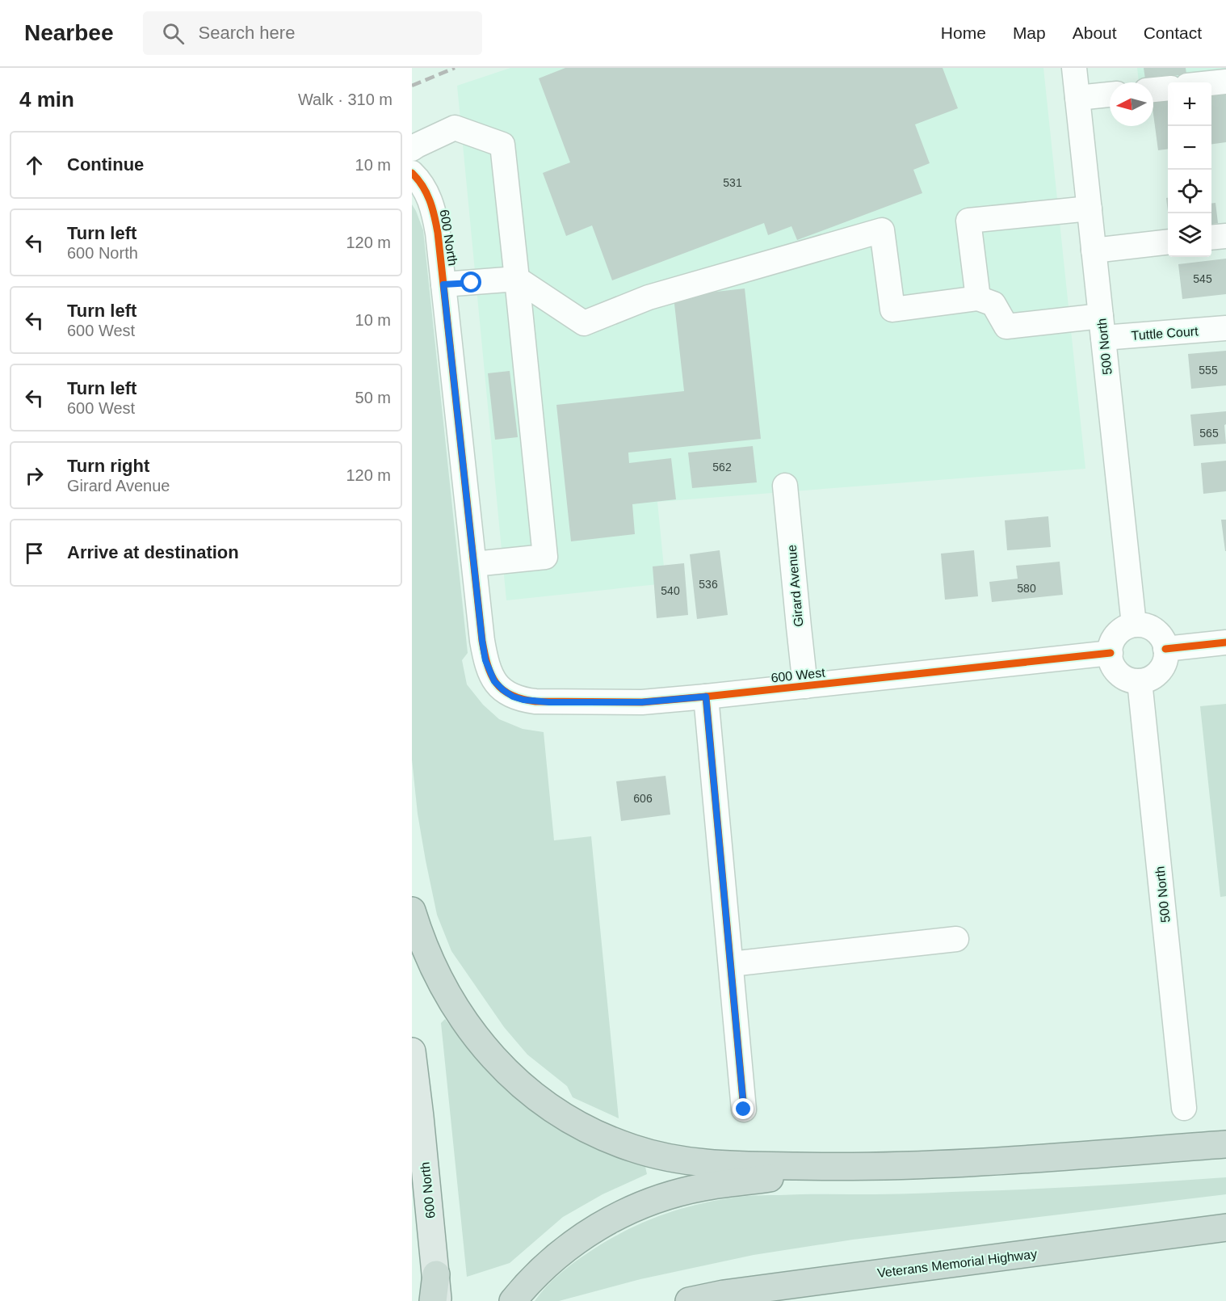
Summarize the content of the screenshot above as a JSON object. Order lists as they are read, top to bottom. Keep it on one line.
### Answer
{"streets":{"highway":["Veterans Memorial Highway"],"main road":["600 North"],"street":["Tuttle Court","500 North","Girard Avenue","600 West"]},"crossings":[["600 North","600 West"],["Tuttle Court","500 North"],["500 North","600 West"],["Girard Avenue","600 West"]],"house_numbers":["531","545","555","565","562","536","580","540","606"],"north":"left","page":{"header":"Nearbee","search":"Search here","nav":["Home","Map","About","Contact"],"heading":["4 min","Walk · 310 m"],"map_buttons":["+","−"],"list":[["Continue","10 m"],["Turn left","600 North","120 m"],["Turn left","600 West","10 m"],["Turn left","600 West","50 m"],["Turn right","Girard Avenue","120 m"],"Arrive at destination"]}}
